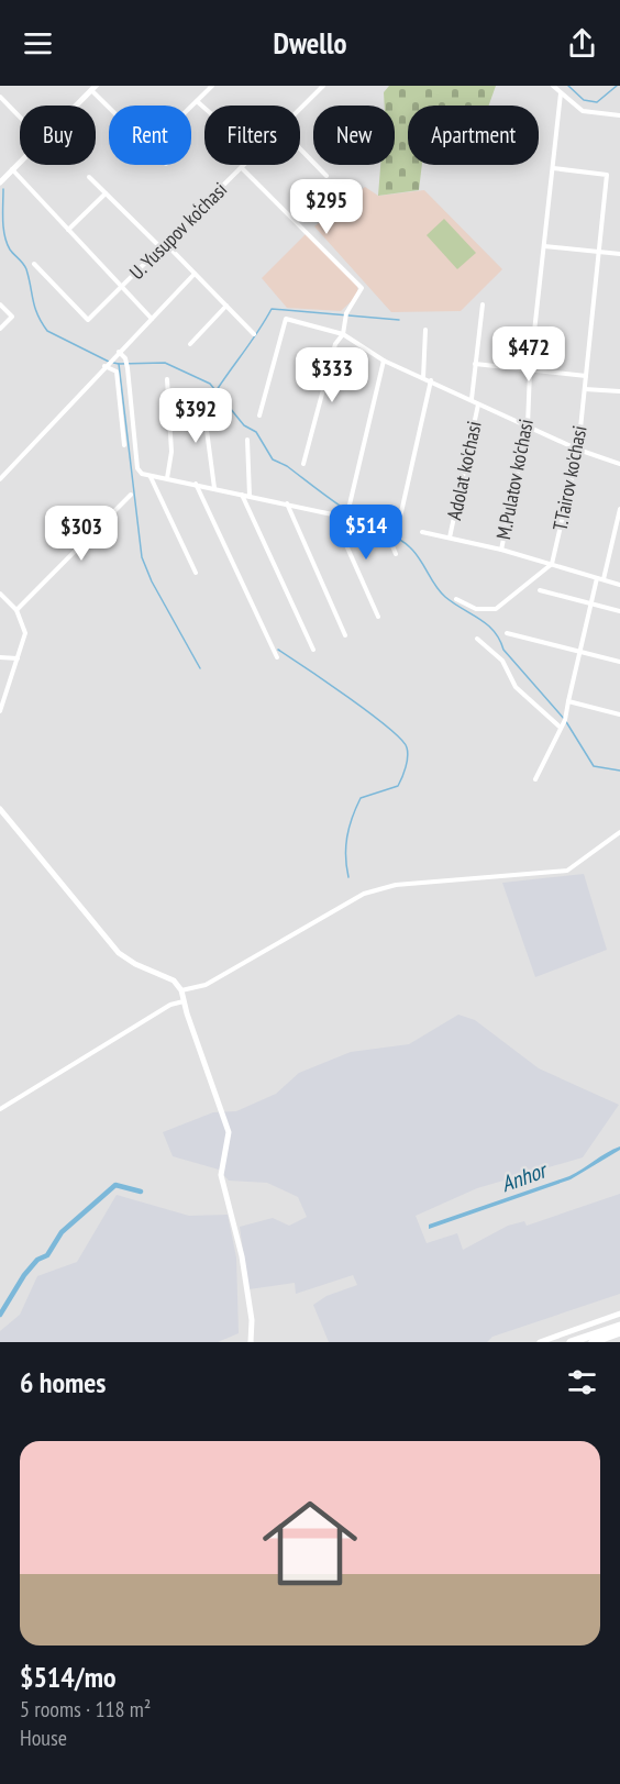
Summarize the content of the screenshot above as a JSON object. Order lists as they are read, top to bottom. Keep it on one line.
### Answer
{"streets":{"street":["U. Yusupov ko‘chasi","Adolat ko'chasi","T.Tairov ko'chasi","M.Pulatov ko'chasi"]},"crossings":[["T.Tairov ko'chasi","M.Pulatov ko'chasi"]],"water":["Anhor"],"page":{"header":"Dwello","chip":["Buy","Rent","Filters","New","Apartment"],"price":["$295","$472","$333","$392","$514","$303"],"heading":"6 homes","list":[{"name":"$514/mo","note":"5 rooms · 118 m² · House"}]}}
